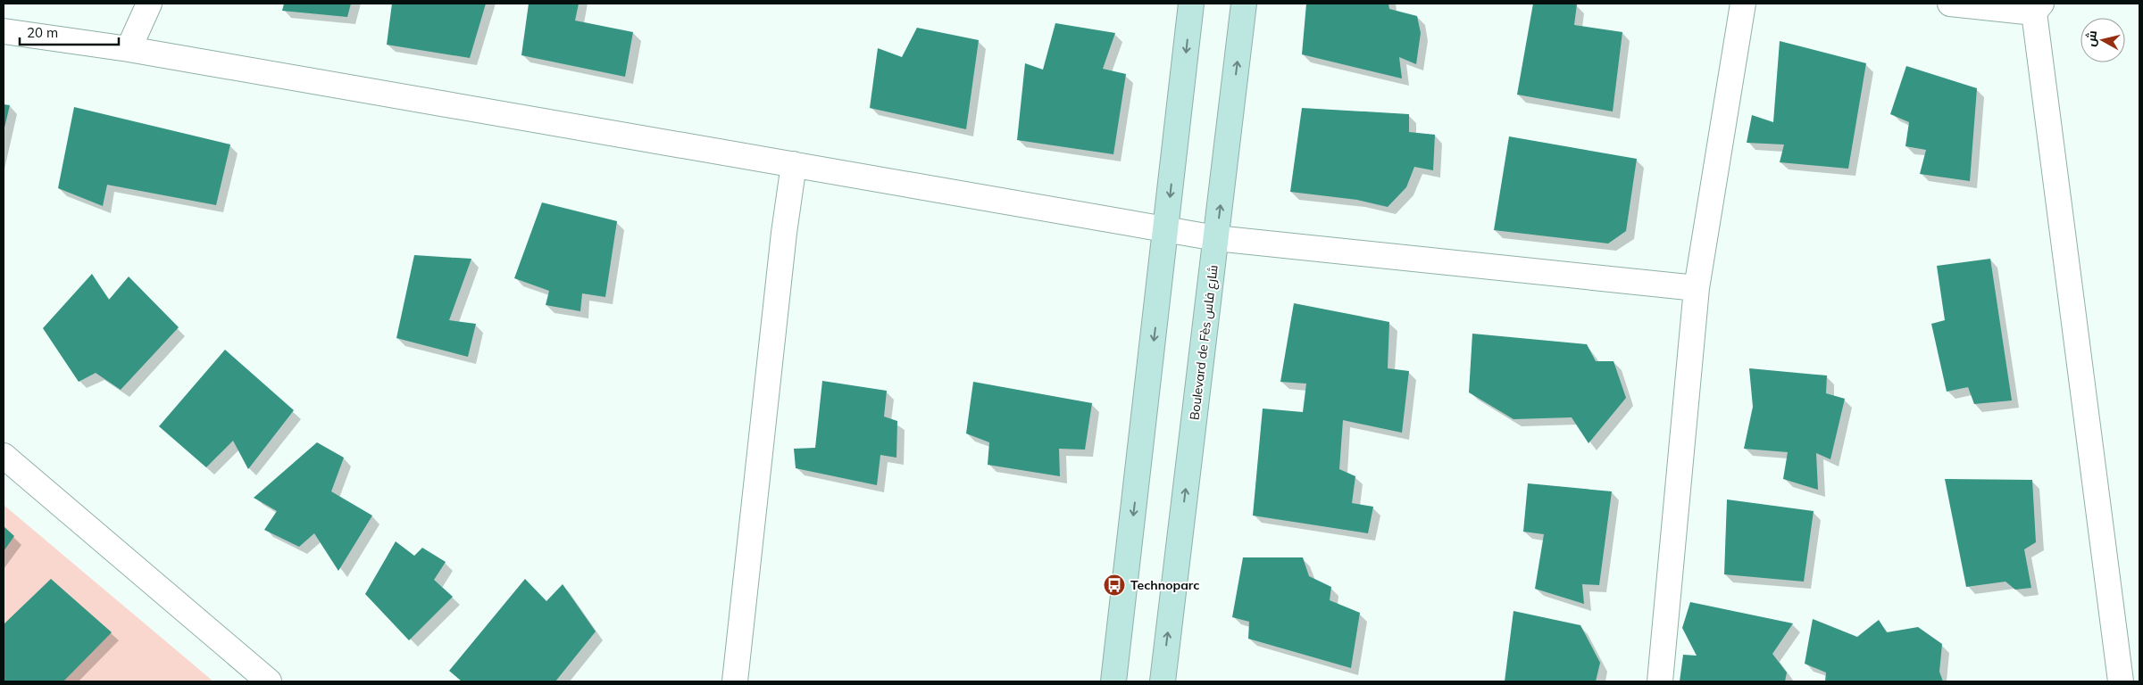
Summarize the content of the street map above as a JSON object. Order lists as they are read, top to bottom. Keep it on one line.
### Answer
{"streets":{"main road":["Boulevard de Fès شارع فاس"]},"places":{"bus stop":["Technoparc"]},"scale_bar":"20 m","north":"left"}
